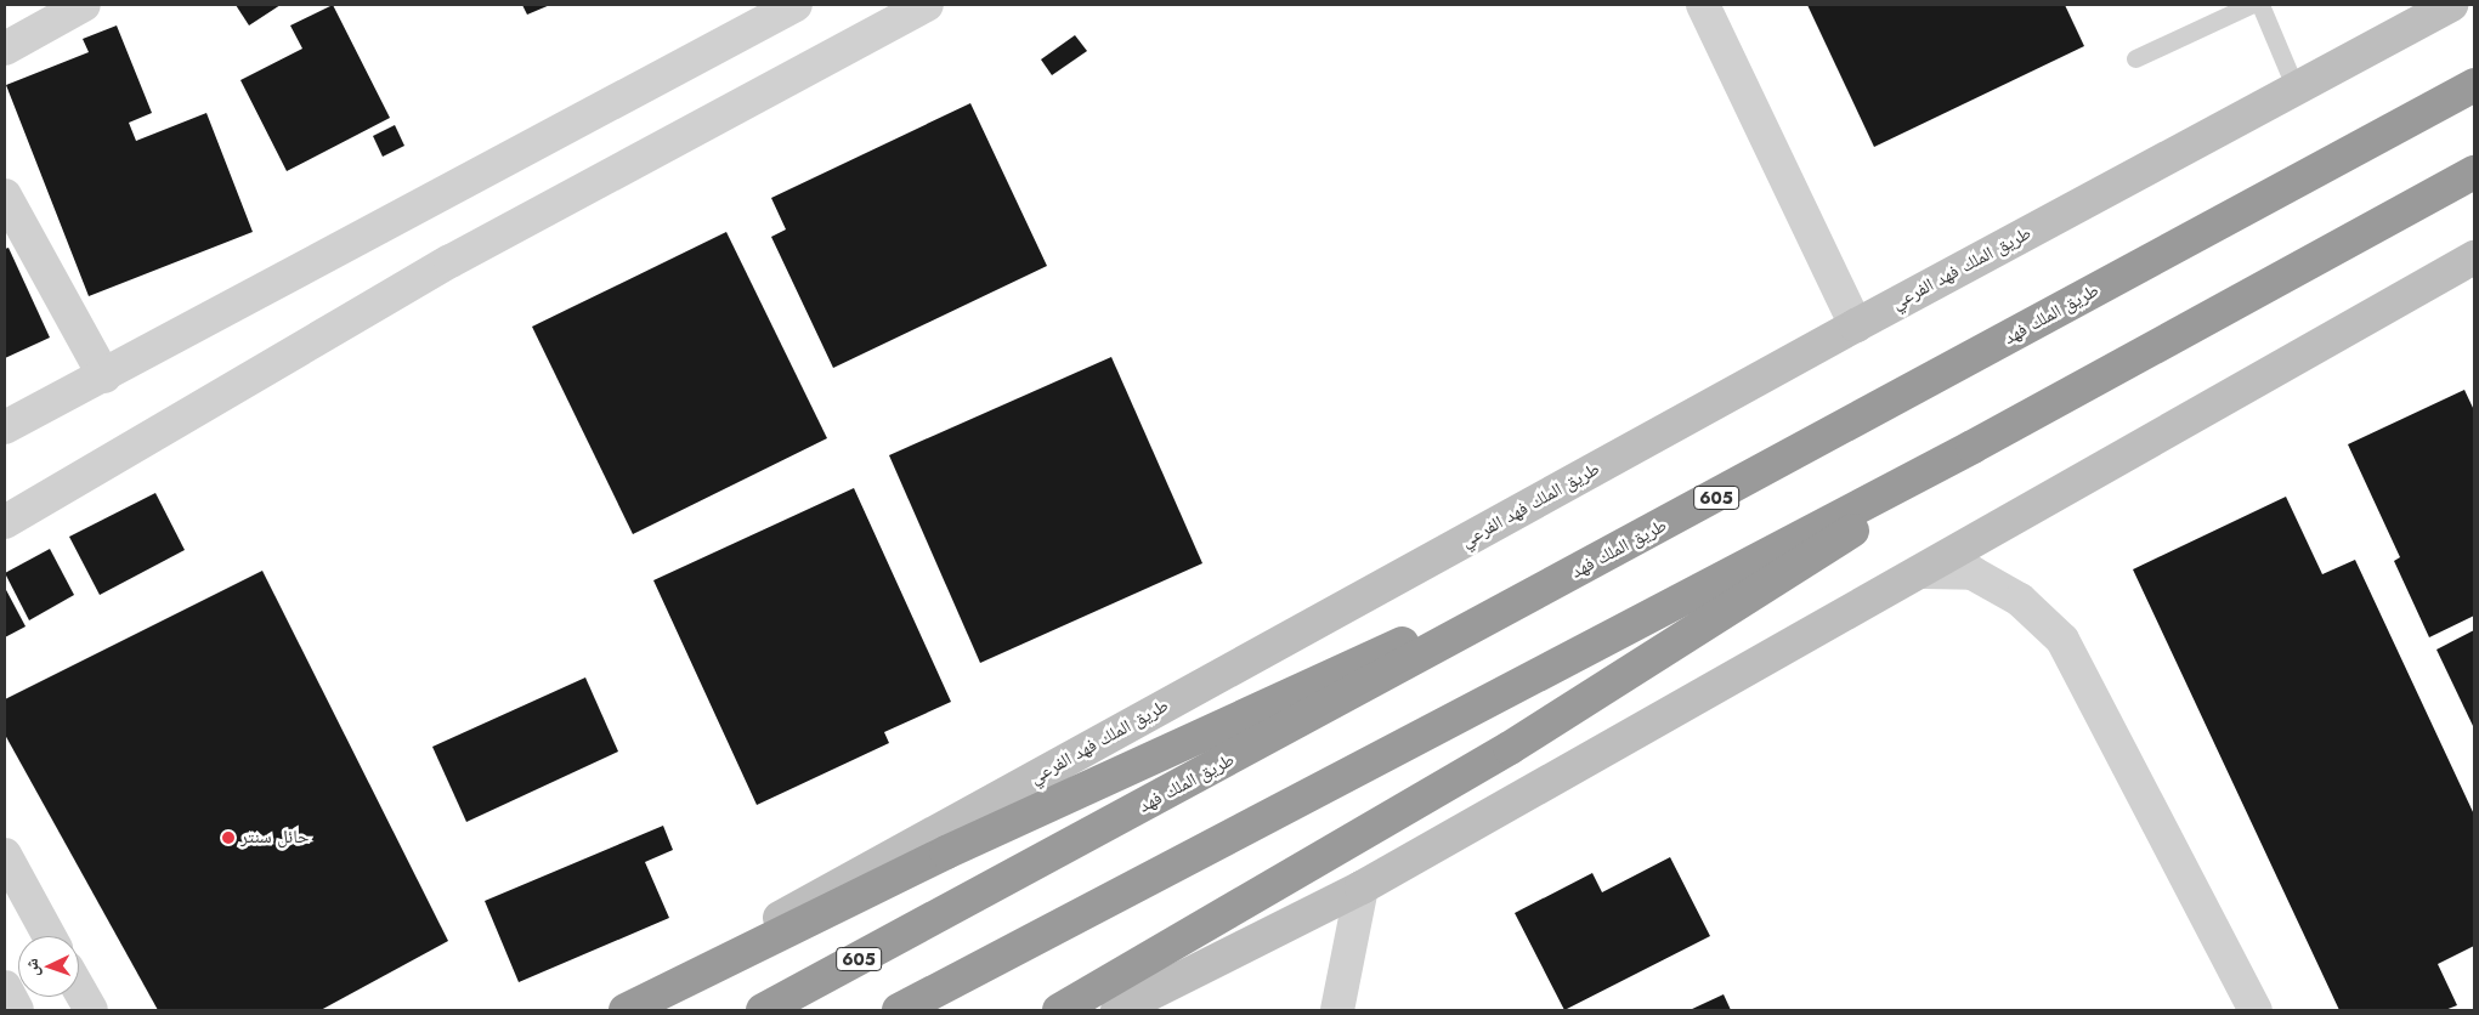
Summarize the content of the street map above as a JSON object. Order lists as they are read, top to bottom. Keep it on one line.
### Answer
{"streets":{"highway":["طريق الملك فهد","605"],"main road":["طريق الملك فهد الفرعي"]},"places":["حائل سنتر"],"north":"left"}
